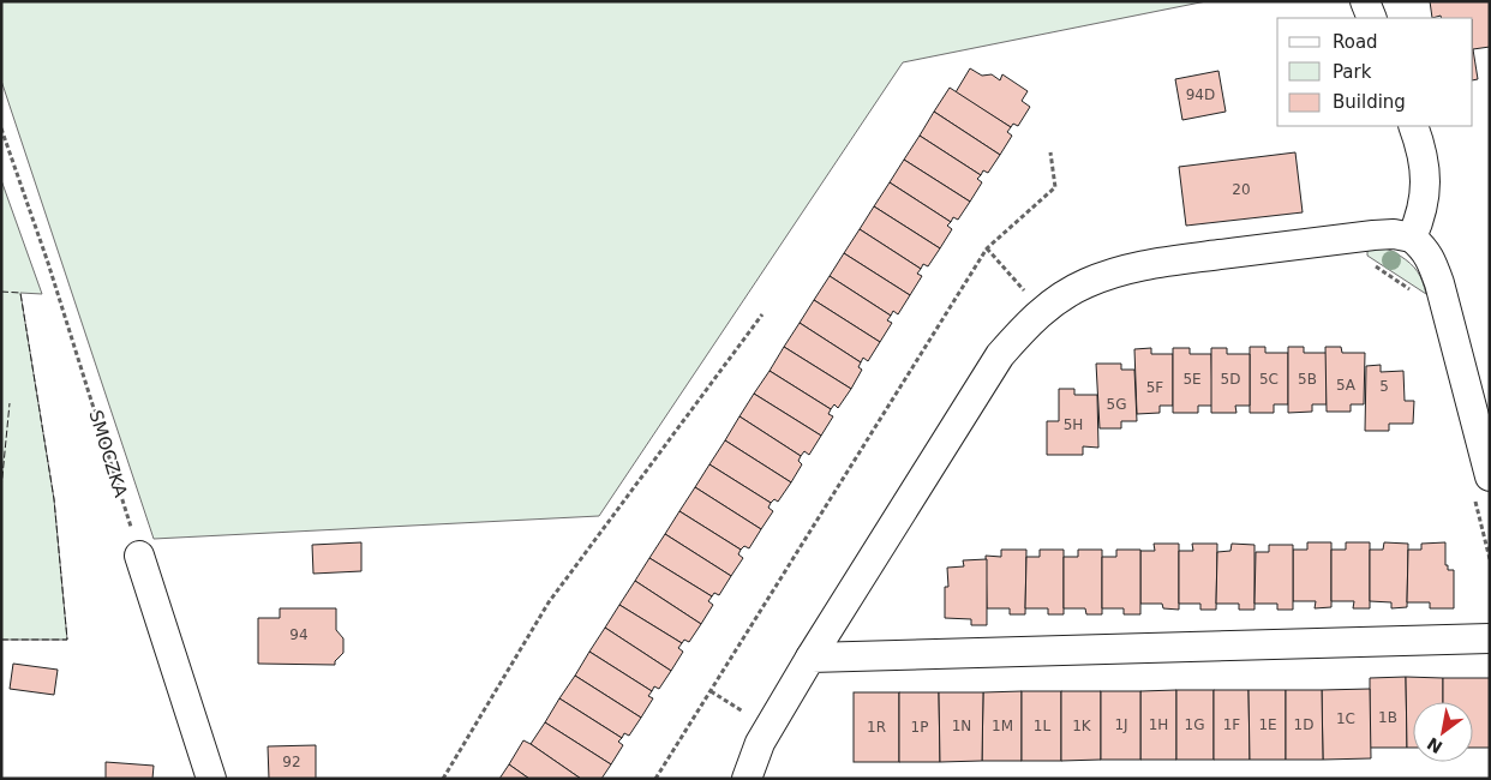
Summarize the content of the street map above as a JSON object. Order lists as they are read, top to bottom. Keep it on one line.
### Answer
{"streets":{"path":["SMOCZKA"]},"house_numbers":["94D","20","5E","5D","5C","5B","5A","5","5F","5G","5H","94","1B","1C","1J","1H","1G","1F","1E","1D","1N","1M","1L","1K","1R","1P","92"],"legend":["Road","Park","Building"],"north":"bottom left"}
